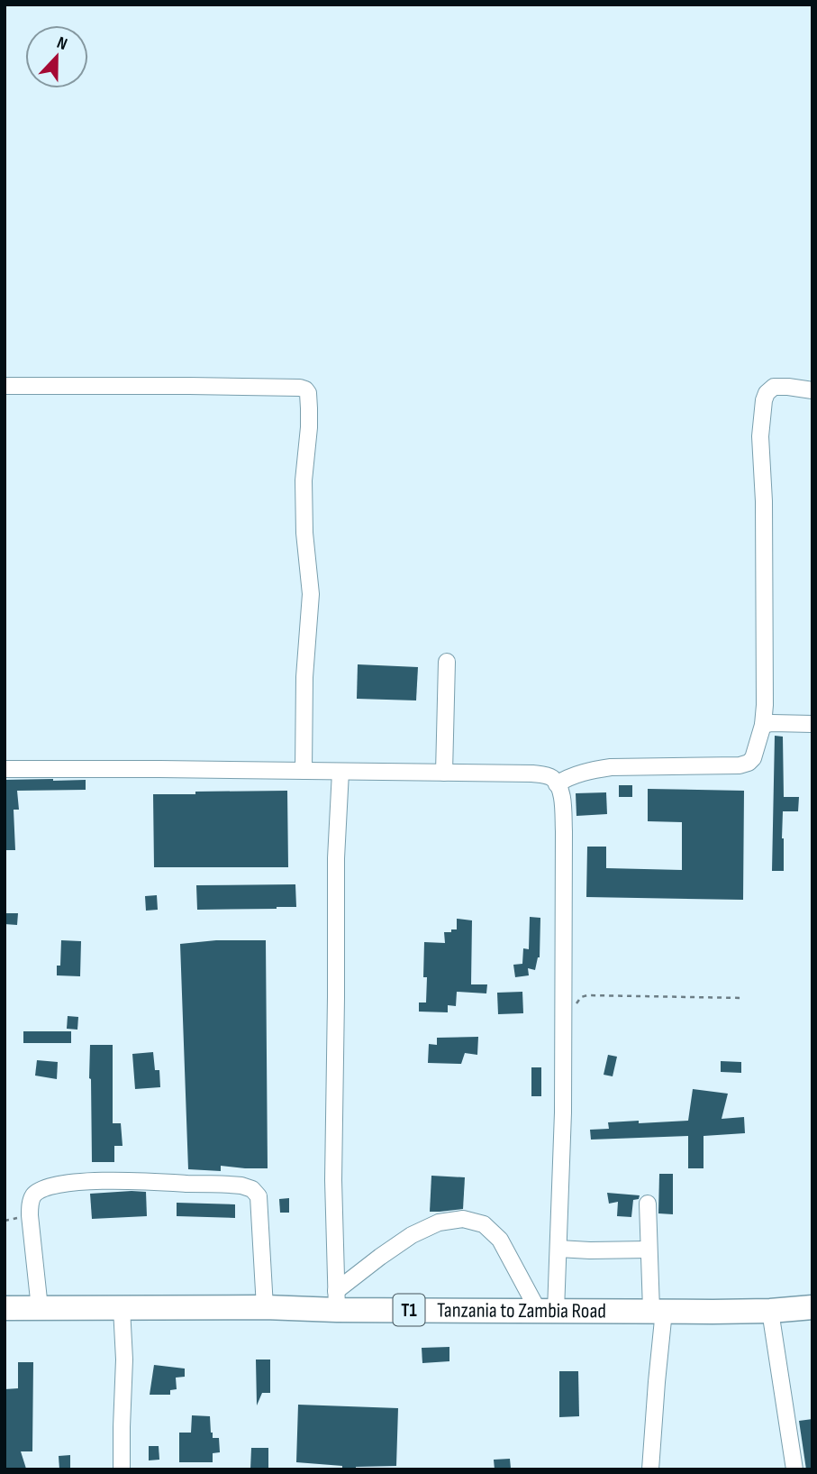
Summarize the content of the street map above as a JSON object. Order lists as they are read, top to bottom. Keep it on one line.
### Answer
{"streets":{"highway":["T1","Tanzania to Zambia Road"]},"north":"top"}
